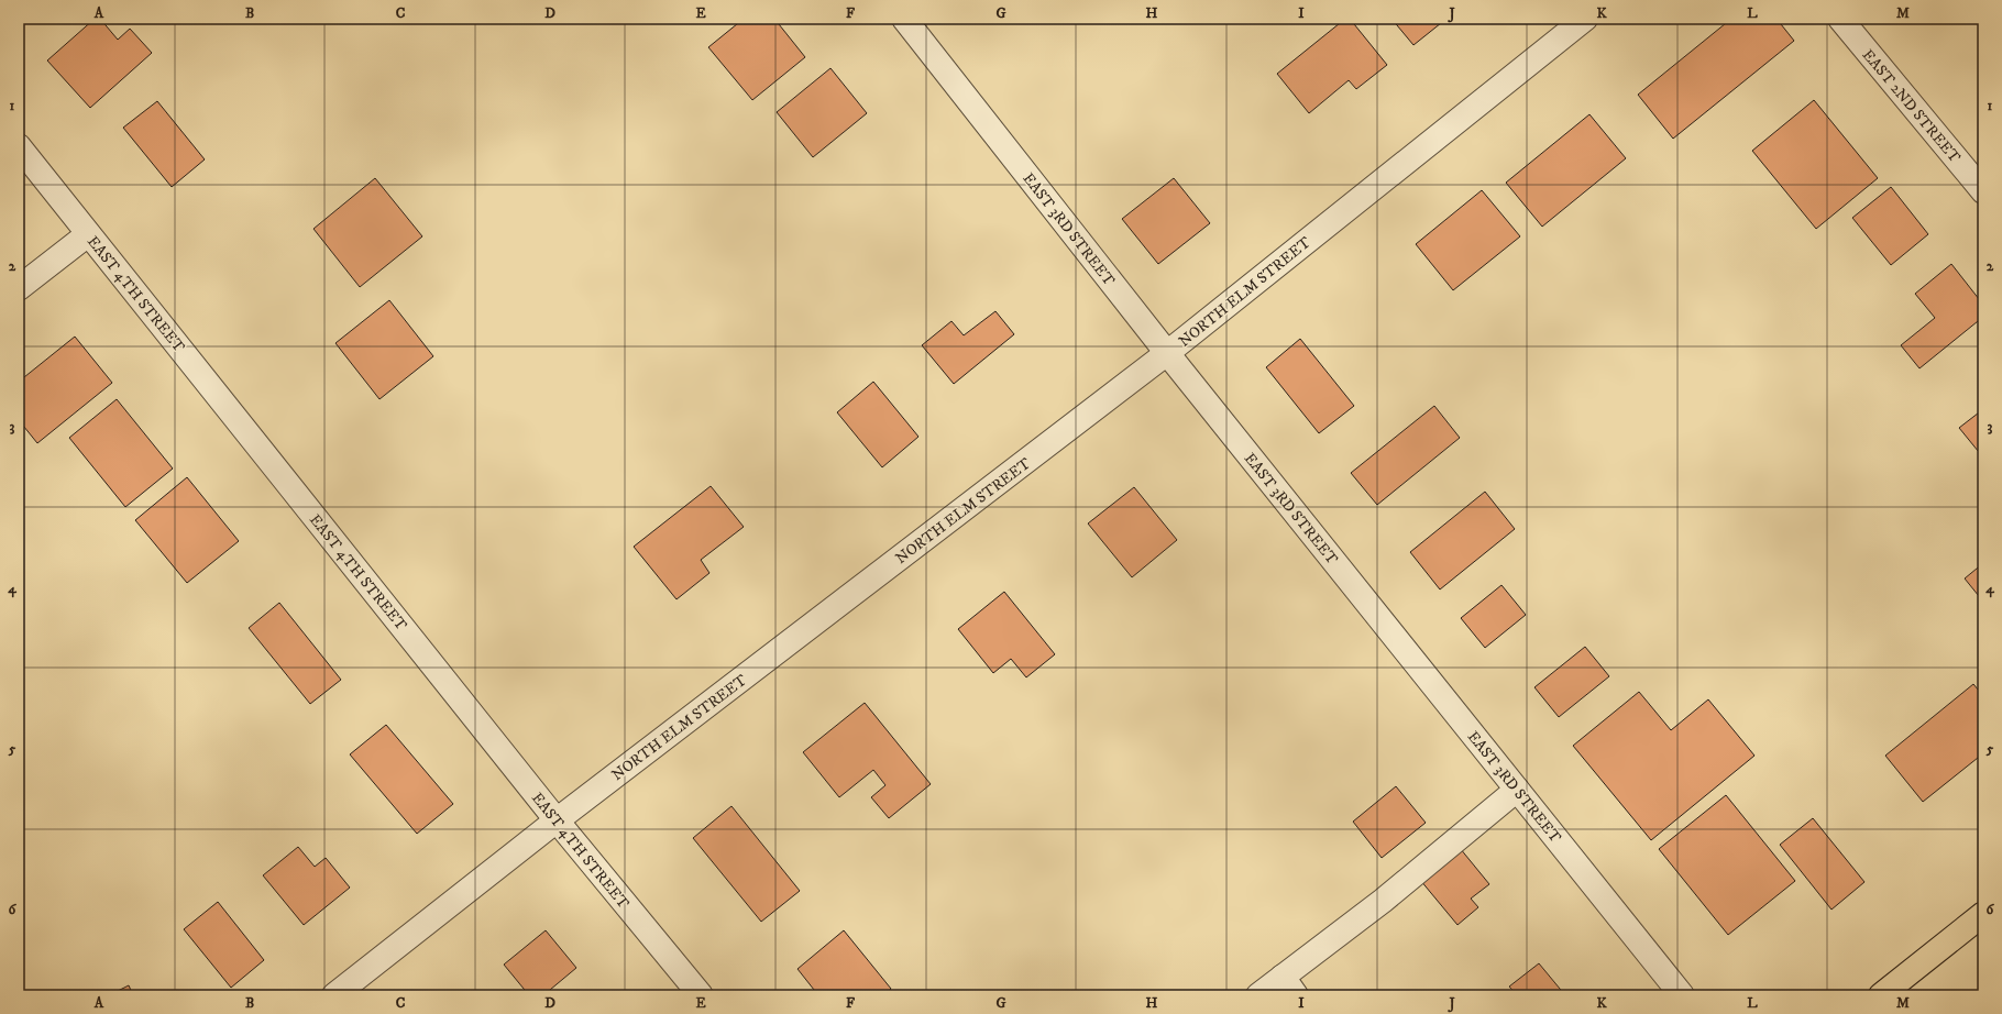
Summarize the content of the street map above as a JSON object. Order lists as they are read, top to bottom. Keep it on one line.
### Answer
{"streets":{"street":["EAST 2ND STREET","EAST 3RD STREET","NORTH ELM STREET","EAST 4TH STREET"]},"crossings":[["EAST 3RD STREET","NORTH ELM STREET"],["NORTH ELM STREET","EAST 4TH STREET"]],"grid":{"columns":["A","B","C","D","E","F","G","H","I","J","K","L","M"],"rows":["1","2","3","4","5","6"]}}
